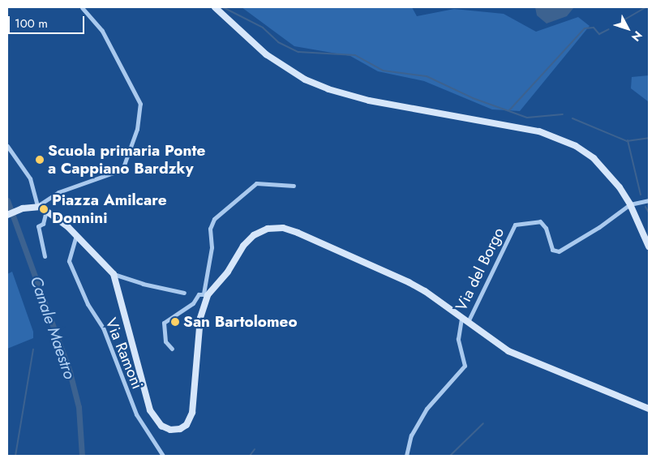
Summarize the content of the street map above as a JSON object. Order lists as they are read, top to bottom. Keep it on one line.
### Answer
{"streets":{"street":["Via del Borgo","Via Ramoni"]},"water":["Canale Maestro"],"places":["Scuola primaria Ponte a Cappiano Bardzky","Piazza Amilcare Donnini","San Bartolomeo"],"scale_bar":"100 m","north":"bottom right"}
